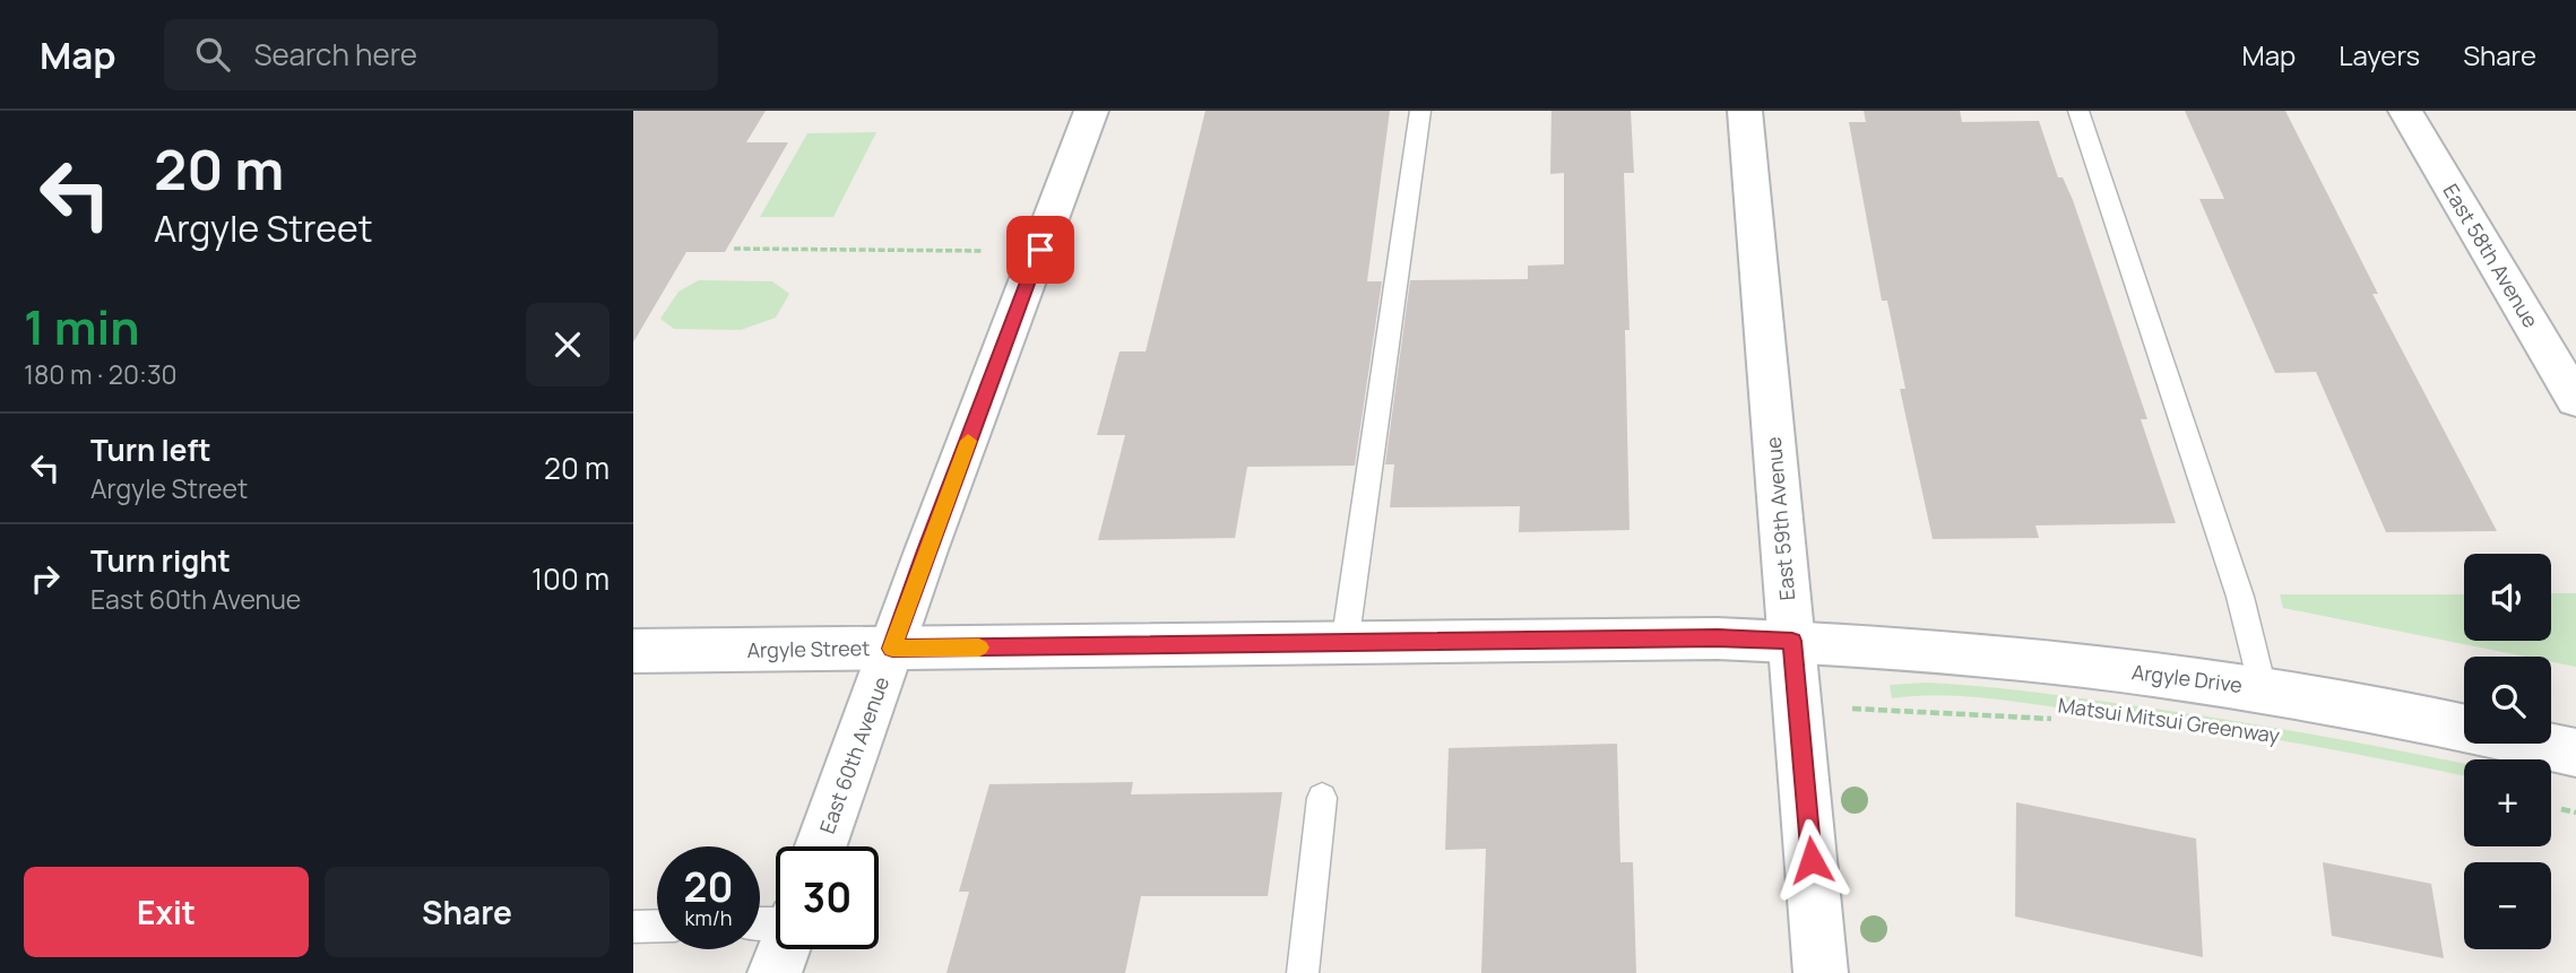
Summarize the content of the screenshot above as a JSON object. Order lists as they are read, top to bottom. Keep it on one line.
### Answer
{"streets":{"street":["East 58th Avenue","East 59th Avenue","Argyle Street","Argyle Drive","East 60th Avenue"],"path":["Matsui Mitsui Greenway"]},"crossings":[["East 59th Avenue","Argyle Street"],["East 59th Avenue","Argyle Drive"],["Argyle Street","Argyle Drive"],["Argyle Street","East 60th Avenue"]],"page":{"header":"Map","search":"Search here","nav":["Map","Layers","Share"],"turn":["20 m","Argyle Street"],"heading":["1 min","180 m · 20:30"],"list":[{"name":"Turn left","note":"Argyle Street","value":"20 m"},{"name":"Turn right","note":"East 60th Avenue","value":"100 m"}],"map_buttons":["+","−"],"speed":"20 km/h","limit":"30","buttons":["Exit","Share"]}}
